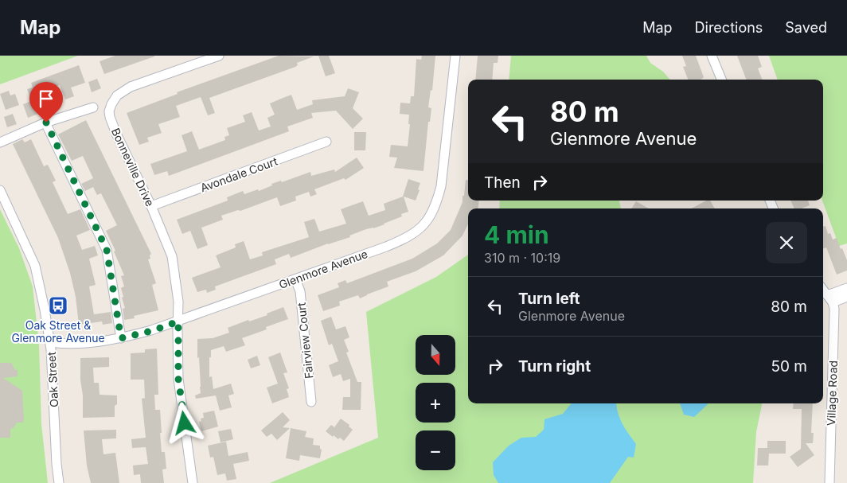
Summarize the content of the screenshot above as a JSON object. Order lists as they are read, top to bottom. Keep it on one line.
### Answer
{"streets":{"street":["Bonneville Drive","Avondale Court","Glenmore Avenue","Fairview Court","Oak Street","Village Road"]},"crossings":[["Bonneville Drive","Avondale Court"],["Bonneville Drive","Glenmore Avenue"],["Glenmore Avenue","Fairview Court"],["Glenmore Avenue","Oak Street"]],"places":{"bus stop":["Oak Street & Glenmore Avenue"]},"north":"bottom","page":{"header":"Map","nav":["Map","Directions","Saved"],"turn":["80 m","Glenmore Avenue"],"then":"Then","heading":["4 min","310 m · 10:19"],"list":[{"name":"Turn left","note":"Glenmore Avenue","value":"80 m"},{"name":"Turn right","value":"50 m"}],"map_buttons":["+","−"]}}
